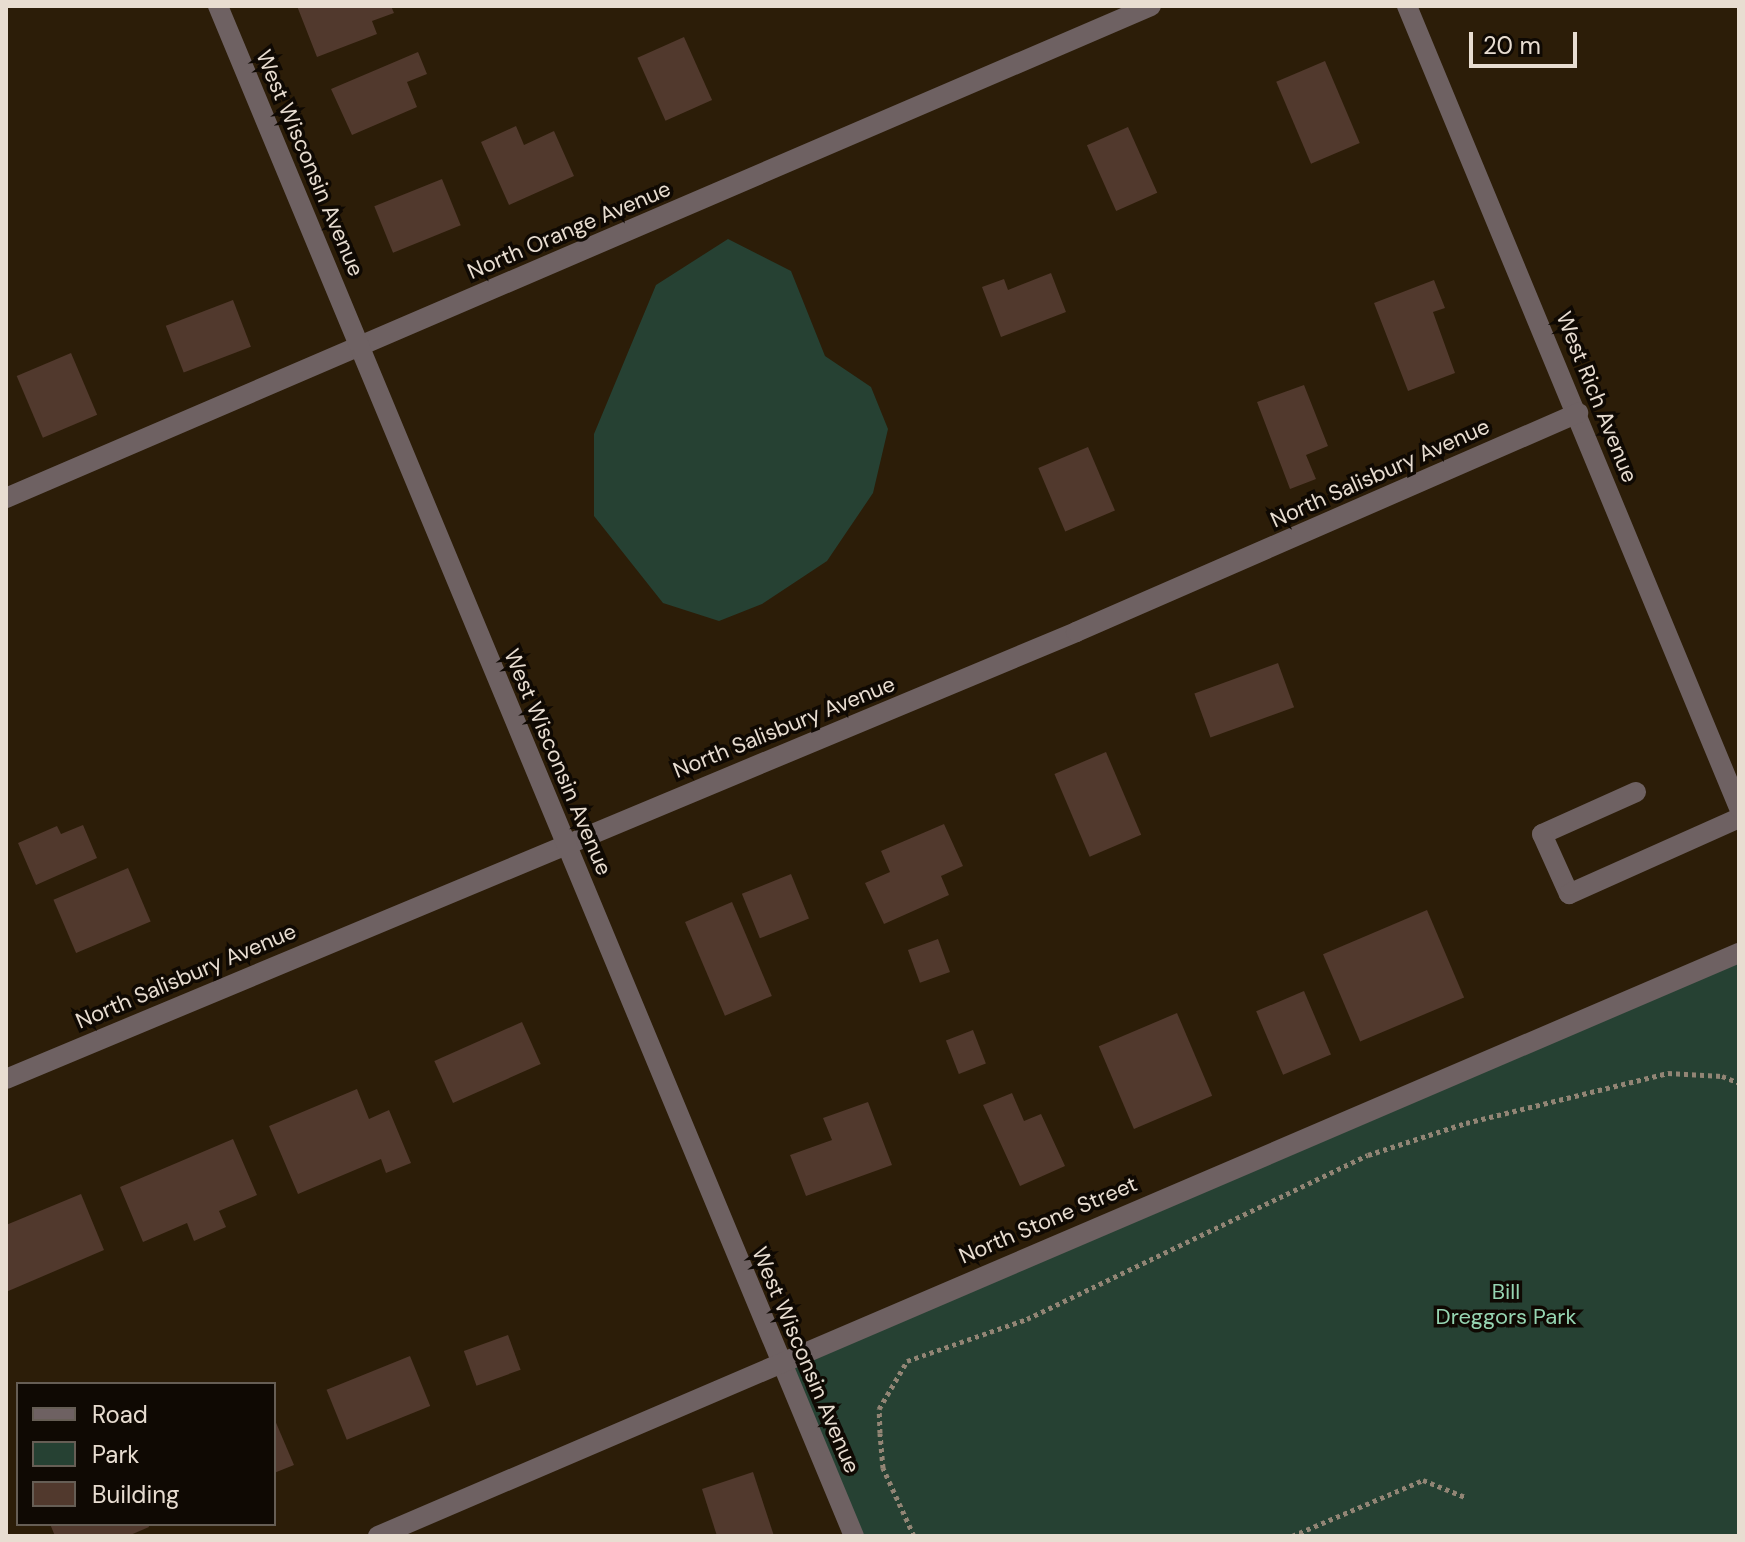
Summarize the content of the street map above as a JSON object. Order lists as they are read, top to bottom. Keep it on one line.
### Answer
{"streets":{"street":["West Wisconsin Avenue","North Orange Avenue","West Rich Avenue","North Salisbury Avenue","North Stone Street"]},"crossings":[["West Wisconsin Avenue","North Orange Avenue"],["West Wisconsin Avenue","North Salisbury Avenue"],["West Wisconsin Avenue","North Stone Street"],["West Rich Avenue","North Salisbury Avenue"]],"parks":["Bill Dreggors Park"],"legend":["Road","Park","Building"],"scale_bar":"20 m"}
